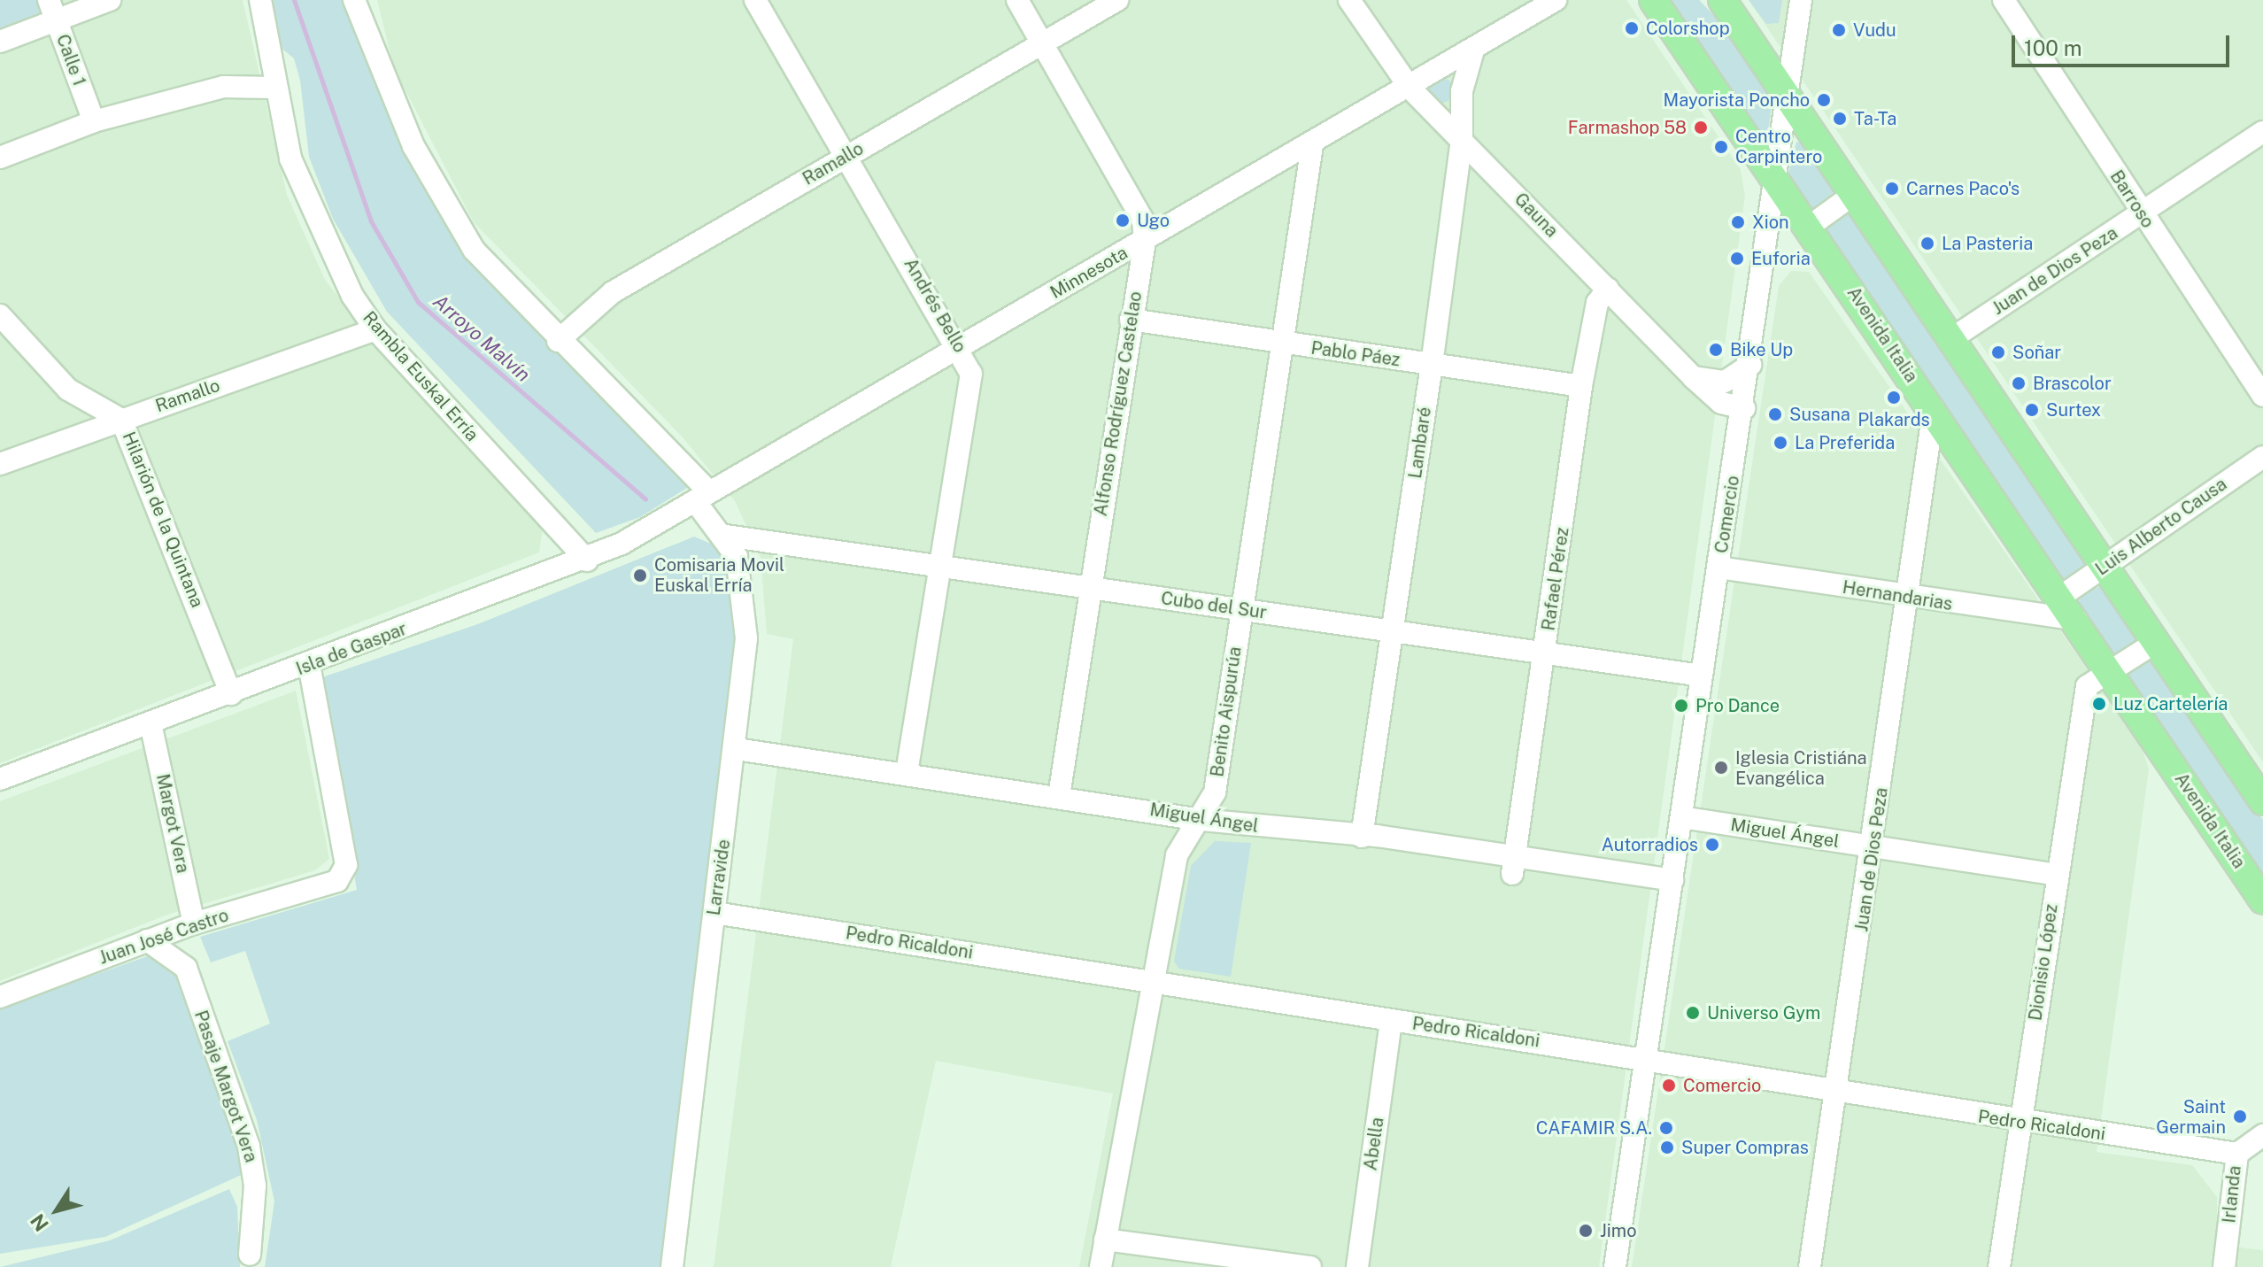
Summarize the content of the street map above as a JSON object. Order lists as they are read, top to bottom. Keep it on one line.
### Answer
{"streets":{"main road":["Avenida Italia"],"street":["Calle 1","Ramallo","Barroso","Gauna","Juan de Dios Peza","Minnesota","Andrés Bello","Pablo Páez","Rambla Euskal Erría","Alfonso Rodríguez Castelao","Lambaré","Comercio","Hilarión de la Quintana","Luis Alberto Causa","Rafael Pérez","Hernandarias","Cubo del Sur","Isla de Gaspar","Benito Aispurúa","Miguel Ángel","Margot Vera","Larravide","Juan José Castro","Pedro Ricaldoni","Dionisio López","Pasaje Margot Vera","Abella","Irlanda"]},"crossings":[["Ramallo","Andrés Bello"],["Ramallo","Rambla Euskal Erría"],["Ramallo","Alfonso Rodríguez Castelao"],["Ramallo","Hilarión de la Quintana"],["Barroso","Juan de Dios Peza"],["Gauna","Minnesota"],["Gauna","Lambaré"],["Gauna","Comercio"],["Gauna","Rafael Pérez"],["Juan de Dios Peza","Avenida Italia"],["Juan de Dios Peza","Hernandarias"],["Juan de Dios Peza","Miguel Ángel"],["Juan de Dios Peza","Pedro Ricaldoni"],["Minnesota","Andrés Bello"],["Minnesota","Alfonso Rodríguez Castelao"],["Minnesota","Lambaré"],["Minnesota","Isla de Gaspar"],["Minnesota","Benito Aispurúa"],["Minnesota","Larravide"],["Andrés Bello","Cubo del Sur"],["Andrés Bello","Miguel Ángel"],["Avenida Italia","Comercio"],["Avenida Italia","Luis Alberto Causa"],["Avenida Italia","Hernandarias"],["Avenida Italia","Dionisio López"],["Pablo Páez","Alfonso Rodríguez Castelao"],["Pablo Páez","Lambaré"],["Pablo Páez","Rafael Pérez"],["Pablo Páez","Benito Aispurúa"],["Rambla Euskal Erría","Isla de Gaspar"],["Alfonso Rodríguez Castelao","Cubo del Sur"],["Alfonso Rodríguez Castelao","Miguel Ángel"],["Lambaré","Cubo del Sur"],["Lambaré","Miguel Ángel"],["Comercio","Hernandarias"],["Comercio","Cubo del Sur"],["Comercio","Miguel Ángel"],["Comercio","Pedro Ricaldoni"],["Hilarión de la Quintana","Isla de Gaspar"],["Rafael Pérez","Cubo del Sur"],["Rafael Pérez","Miguel Ángel"],["Cubo del Sur","Benito Aispurúa"],["Cubo del Sur","Larravide"],["Isla de Gaspar","Margot Vera"],["Isla de Gaspar","Larravide"],["Isla de Gaspar","Juan José Castro"],["Benito Aispurúa","Miguel Ángel"],["Benito Aispurúa","Pedro Ricaldoni"],["Miguel Ángel","Larravide"],["Miguel Ángel","Dionisio López"],["Margot Vera","Juan José Castro"],["Larravide","Pedro Ricaldoni"],["Juan José Castro","Pasaje Margot Vera"],["Pedro Ricaldoni","Dionisio López"],["Pedro Ricaldoni","Abella"],["Pedro Ricaldoni","Irlanda"]],"water":["Arroyo Malvín"],"places":["Colorshop","Vudu","Mayorista Poncho","Ta-Ta","Farmashop 58","Centro Carpintero","Carnes Paco's","Ugo","Xion","La Pasteria","Euforia","Bike Up","Soñar","Brascolor","Plakards","Surtex","Susana","La Preferida","Comisaria Movil Euskal Erría","Luz Cartelería","Pro Dance","Iglesia Cristiána Evangélica","Autorradios","Universo Gym","Comercio","Saint Germain","CAFAMIR S.A.","Super Compras","Jimo"],"scale_bar":"100 m","north":"bottom left"}
